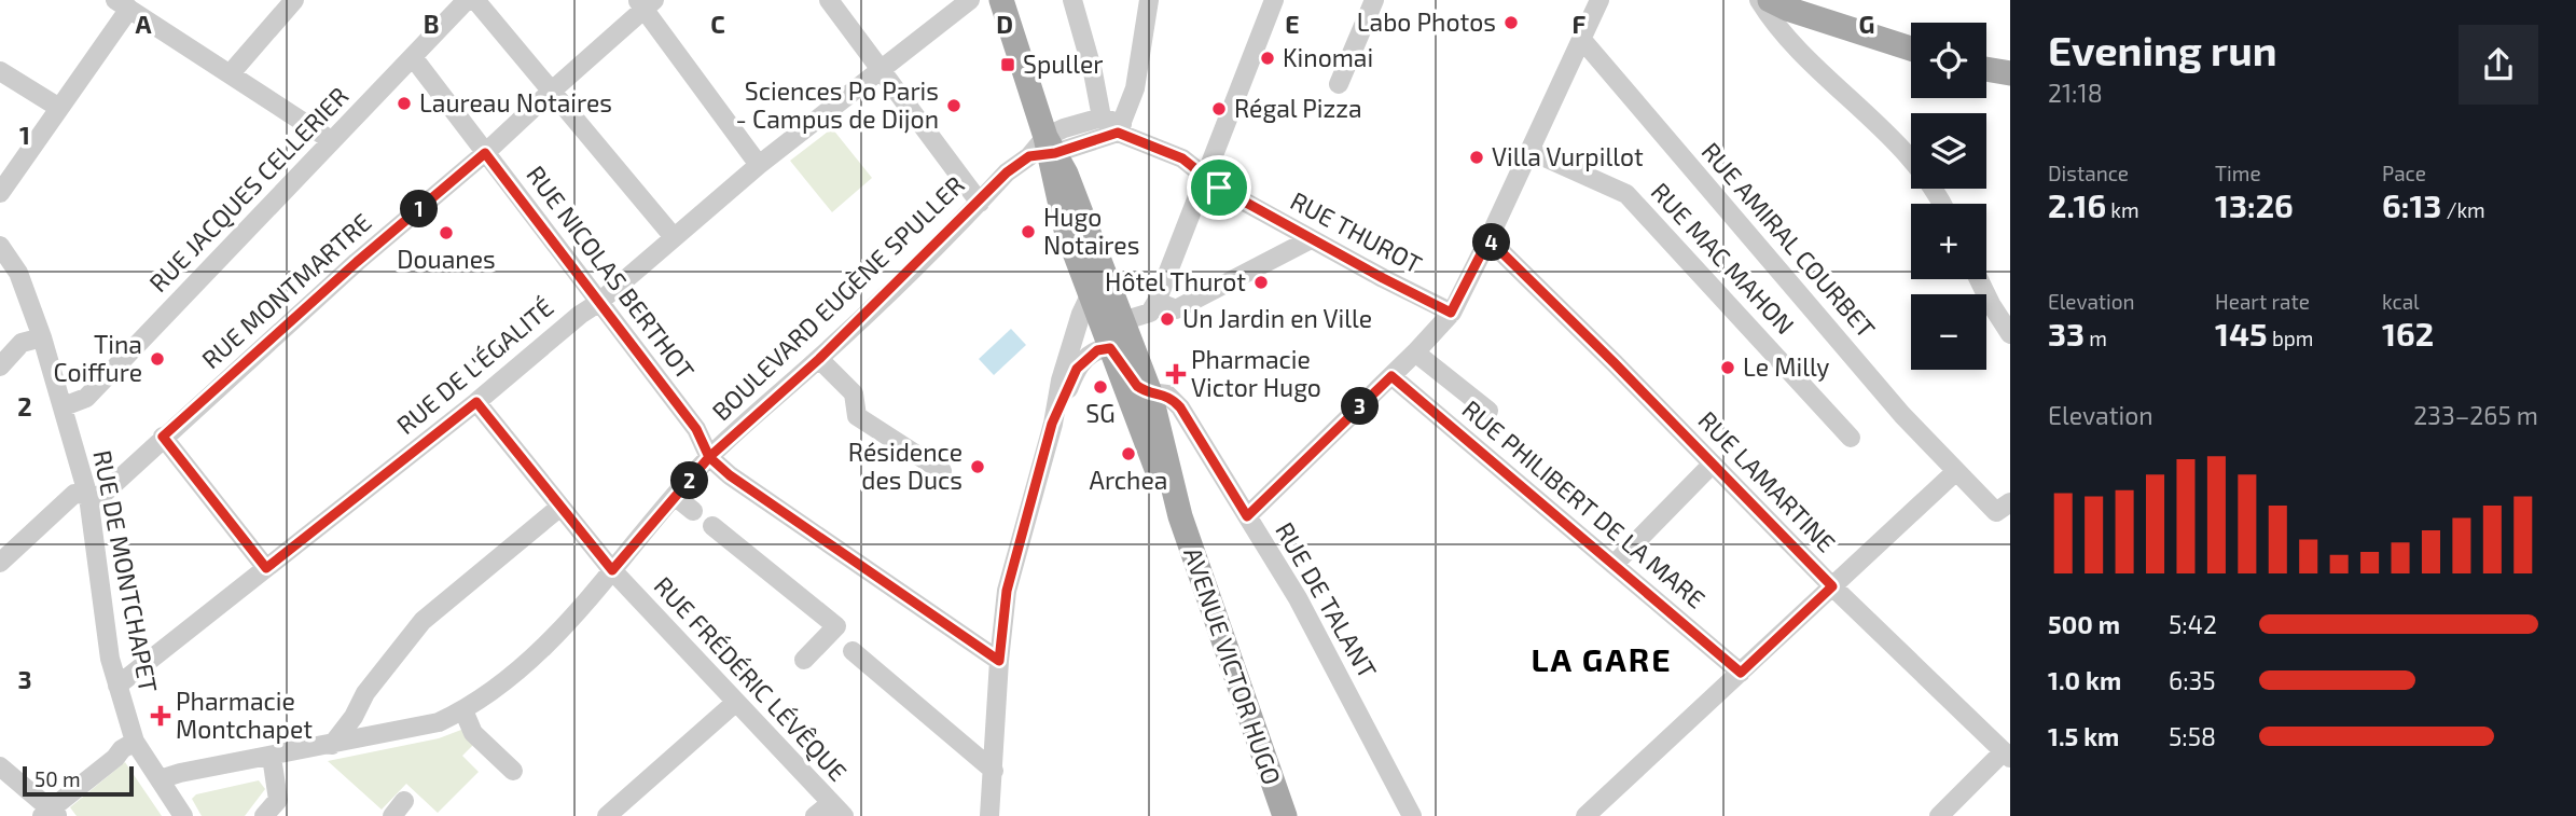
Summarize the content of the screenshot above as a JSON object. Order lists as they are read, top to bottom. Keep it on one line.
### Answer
{"streets":{"main road":["AVENUE VICTOR HUGO"],"street":["RUE JACQUES CELLERIER","RUE THUROT","RUE AMIRAL COURBET","RUE MAC MAHON","RUE NICOLAS BERTHOT","RUE MONTMARTRE","BOULEVARD EUGÈNE SPULLER","RUE DE L'ÉGALITÉ","RUE LAMARTINE","RUE PHILIBERT DE LA MARE","RUE DE MONTCHAPET","RUE DE TALANT","RUE FRÉDÉRIC LÉVÊQUE"]},"crossings":[["RUE JACQUES CELLERIER","RUE NICOLAS BERTHOT"],["RUE JACQUES CELLERIER","RUE DE MONTCHAPET"],["RUE NICOLAS BERTHOT","RUE MONTMARTRE"],["RUE NICOLAS BERTHOT","BOULEVARD EUGÈNE SPULLER"],["RUE NICOLAS BERTHOT","RUE DE L'ÉGALITÉ"],["RUE MONTMARTRE","RUE DE MONTCHAPET"],["BOULEVARD EUGÈNE SPULLER","RUE DE MONTCHAPET"],["BOULEVARD EUGÈNE SPULLER","AVENUE VICTOR HUGO"],["BOULEVARD EUGÈNE SPULLER","RUE FRÉDÉRIC LÉVÊQUE"],["RUE DE L'ÉGALITÉ","RUE DE MONTCHAPET"],["RUE DE L'ÉGALITÉ","RUE FRÉDÉRIC LÉVÊQUE"],["RUE DE TALANT","AVENUE VICTOR HUGO"]],"districts":["LA GARE"],"places":{"other":["Labo Photos","Kinomai","Laureau Notaires","Sciences Po Paris - Campus de Dijon","Régal Pizza","Villa Vurpillot","Hugo Notaires","Douanes","Hôtel Thurot","Un Jardin en Ville","Tina Coiffure","Le Milly","SG","Archea","Résidence des Ducs"],"transit":["Spuller"],"health":["Pharmacie Victor Hugo","Pharmacie Montchapet"]},"scale_bar":"50 m","page":{"heading":["Evening run","21:18"],"map_buttons":["+","−"],"stats":[["Distance","2.16 km"],["Time","13:26"],["Pace","6:13 /km"],["Elevation","33 m"],["Heart rate","145 bpm"],["kcal","162"]],"pins":["1","4","3","2"],"chart":["Elevation","233–265 m"],"list":[{"name":"500 m","note":"5:42"},{"name":"1.0 km","note":"6:35"},{"name":"1.5 km","note":"5:58"}],"scale":"50 m"},"grid":{"columns":["A","B","C","D","E","F","G"],"rows":["1","2","3"]}}
